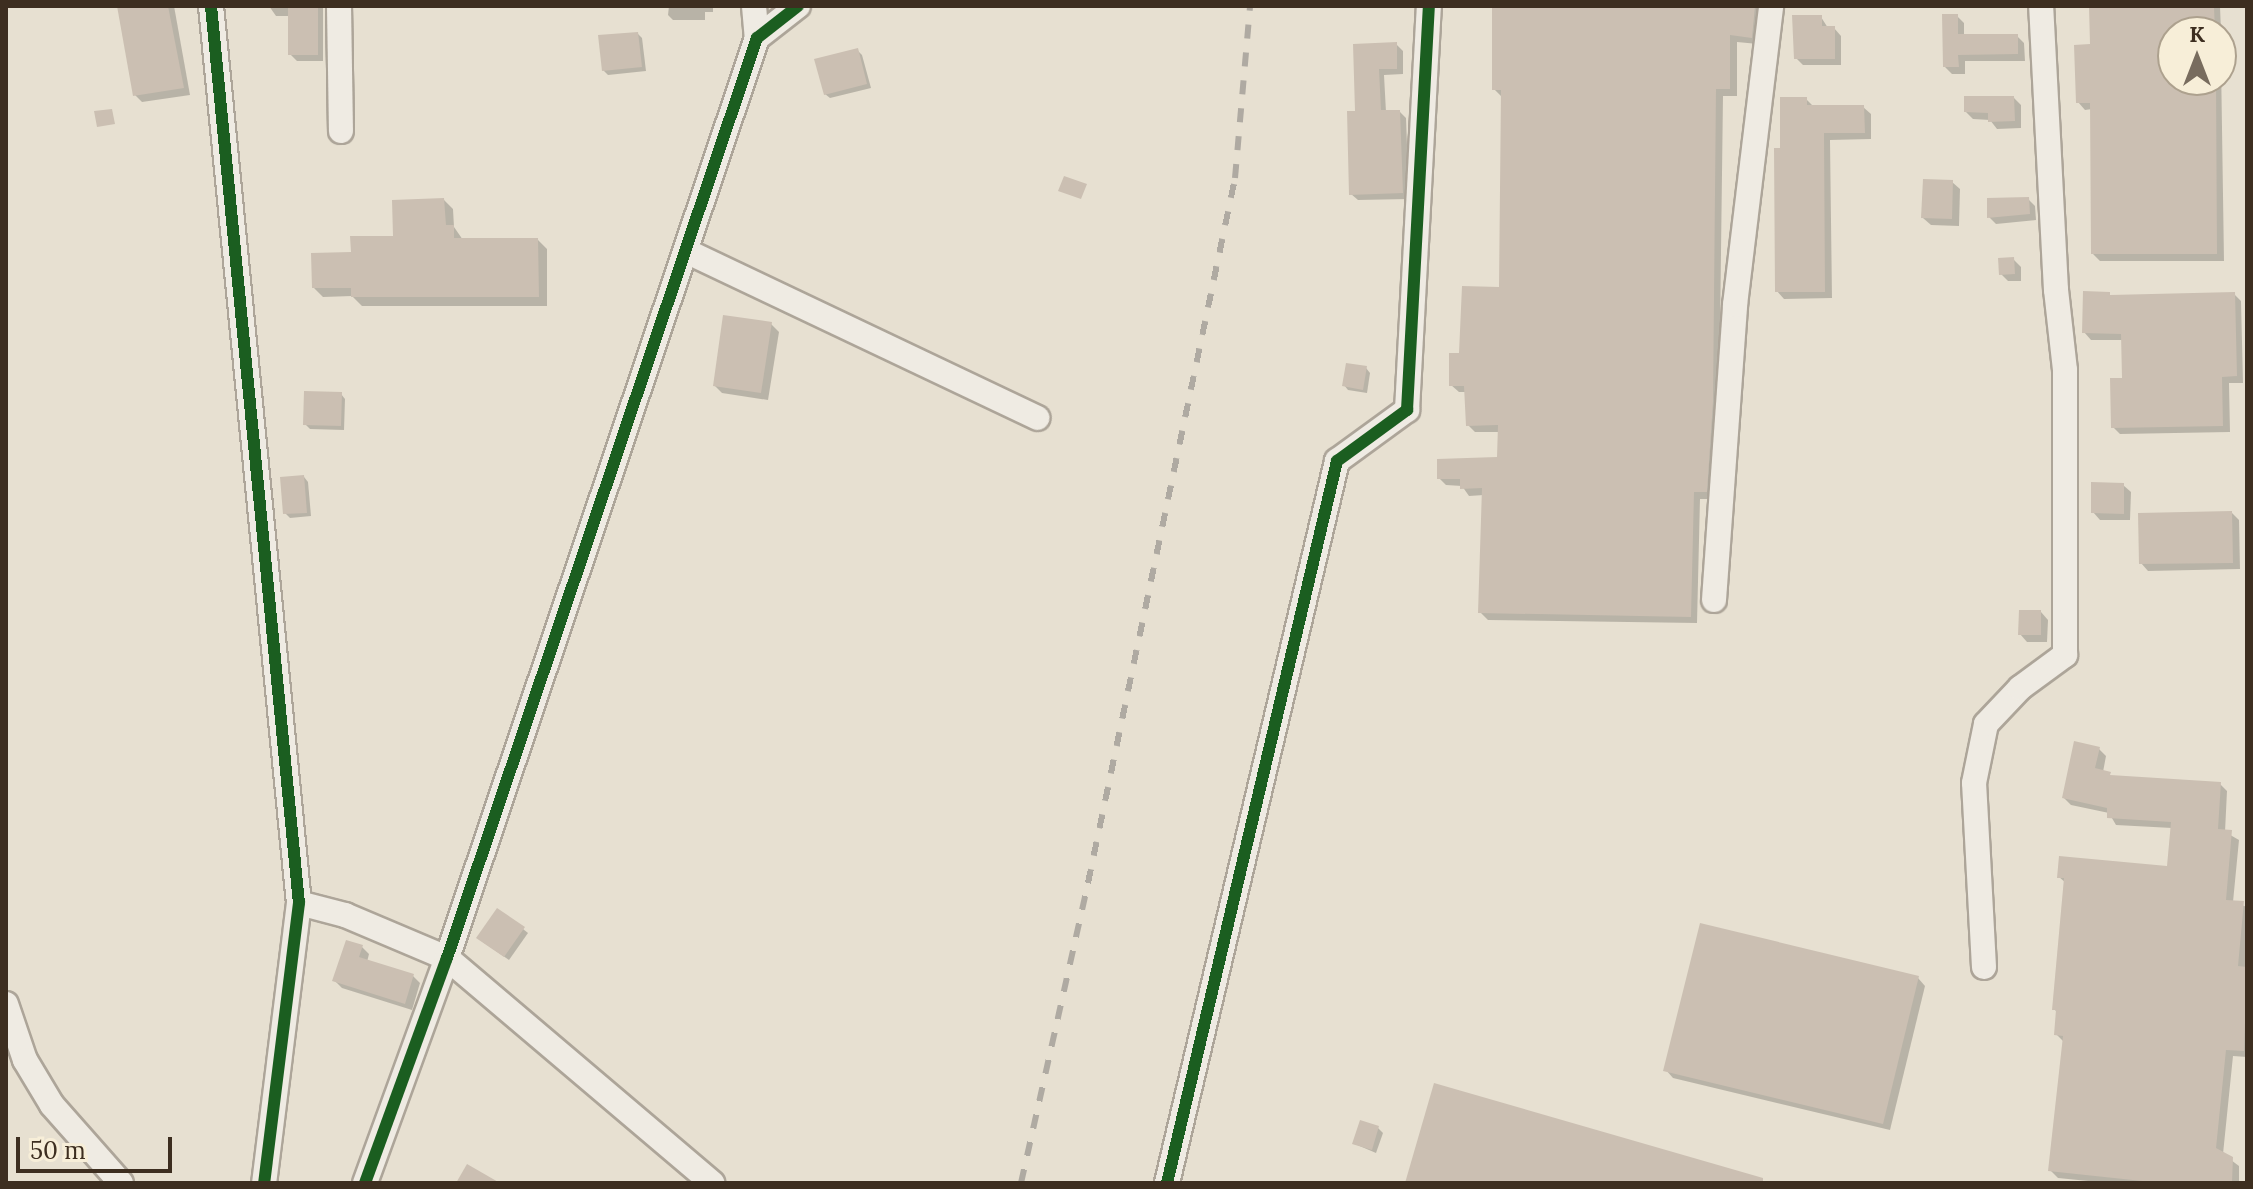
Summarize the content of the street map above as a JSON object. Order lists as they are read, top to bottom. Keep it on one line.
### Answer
{"scale_bar":"50 m","north":"top"}
